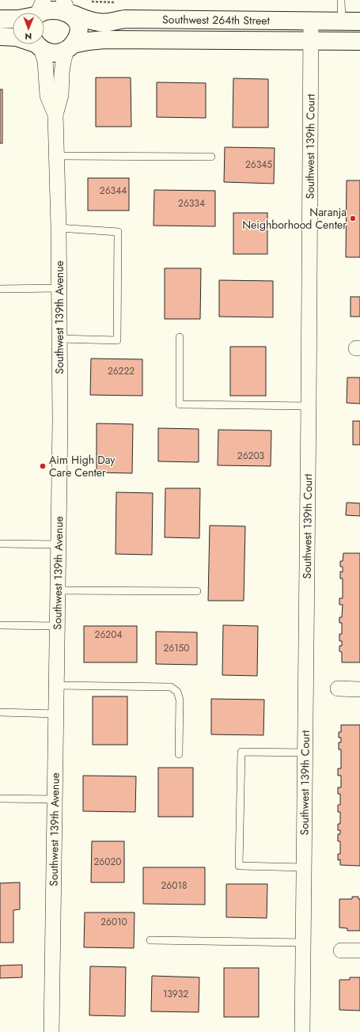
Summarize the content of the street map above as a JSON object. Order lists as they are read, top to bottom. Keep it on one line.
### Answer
{"streets":{"street":["Southwest 264th Street","Southwest 139th Court","Southwest 139th Avenue"]},"crossings":[["Southwest 264th Street","Southwest 139th Court"],["Southwest 264th Street","Southwest 139th Avenue"]],"places":["Naranja Neighborhood Center","Aim High Day Care Center"],"house_numbers":["26345","26344","26334","26222","26203","26204","26150","26020","26018","26010","13932"],"north":"bottom"}
